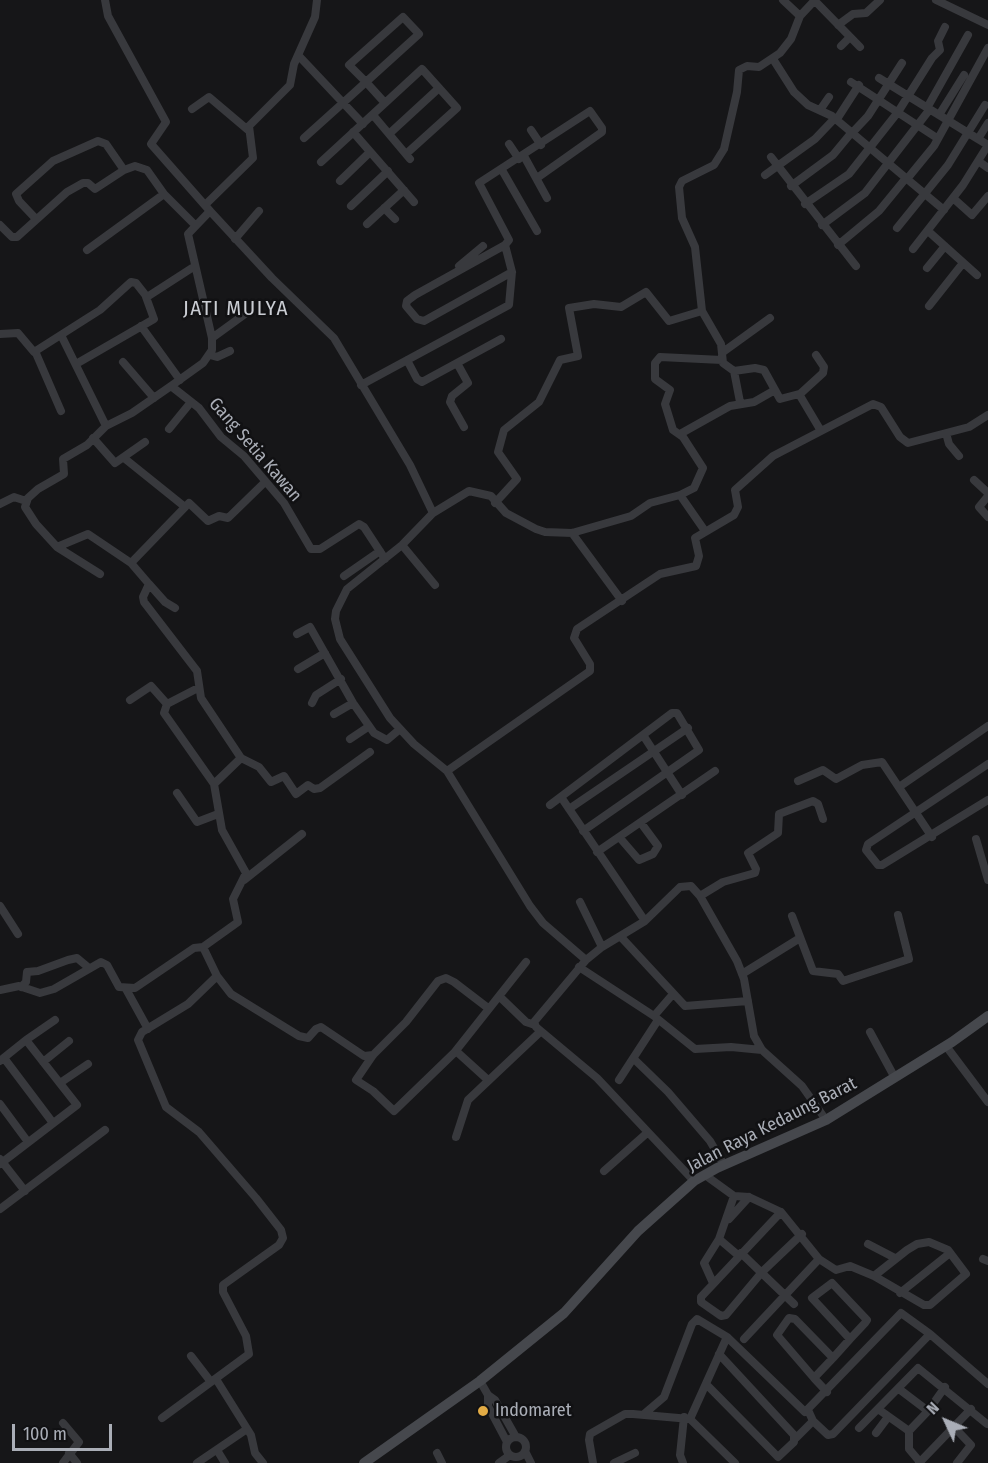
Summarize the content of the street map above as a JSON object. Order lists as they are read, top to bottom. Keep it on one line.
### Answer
{"streets":{"street":["Gang Setia Kawan","Jalan Raya Kedaung Barat"]},"districts":["JATI MULYA"],"places":["Indomaret"],"scale_bar":"100 m","north":"top left"}
